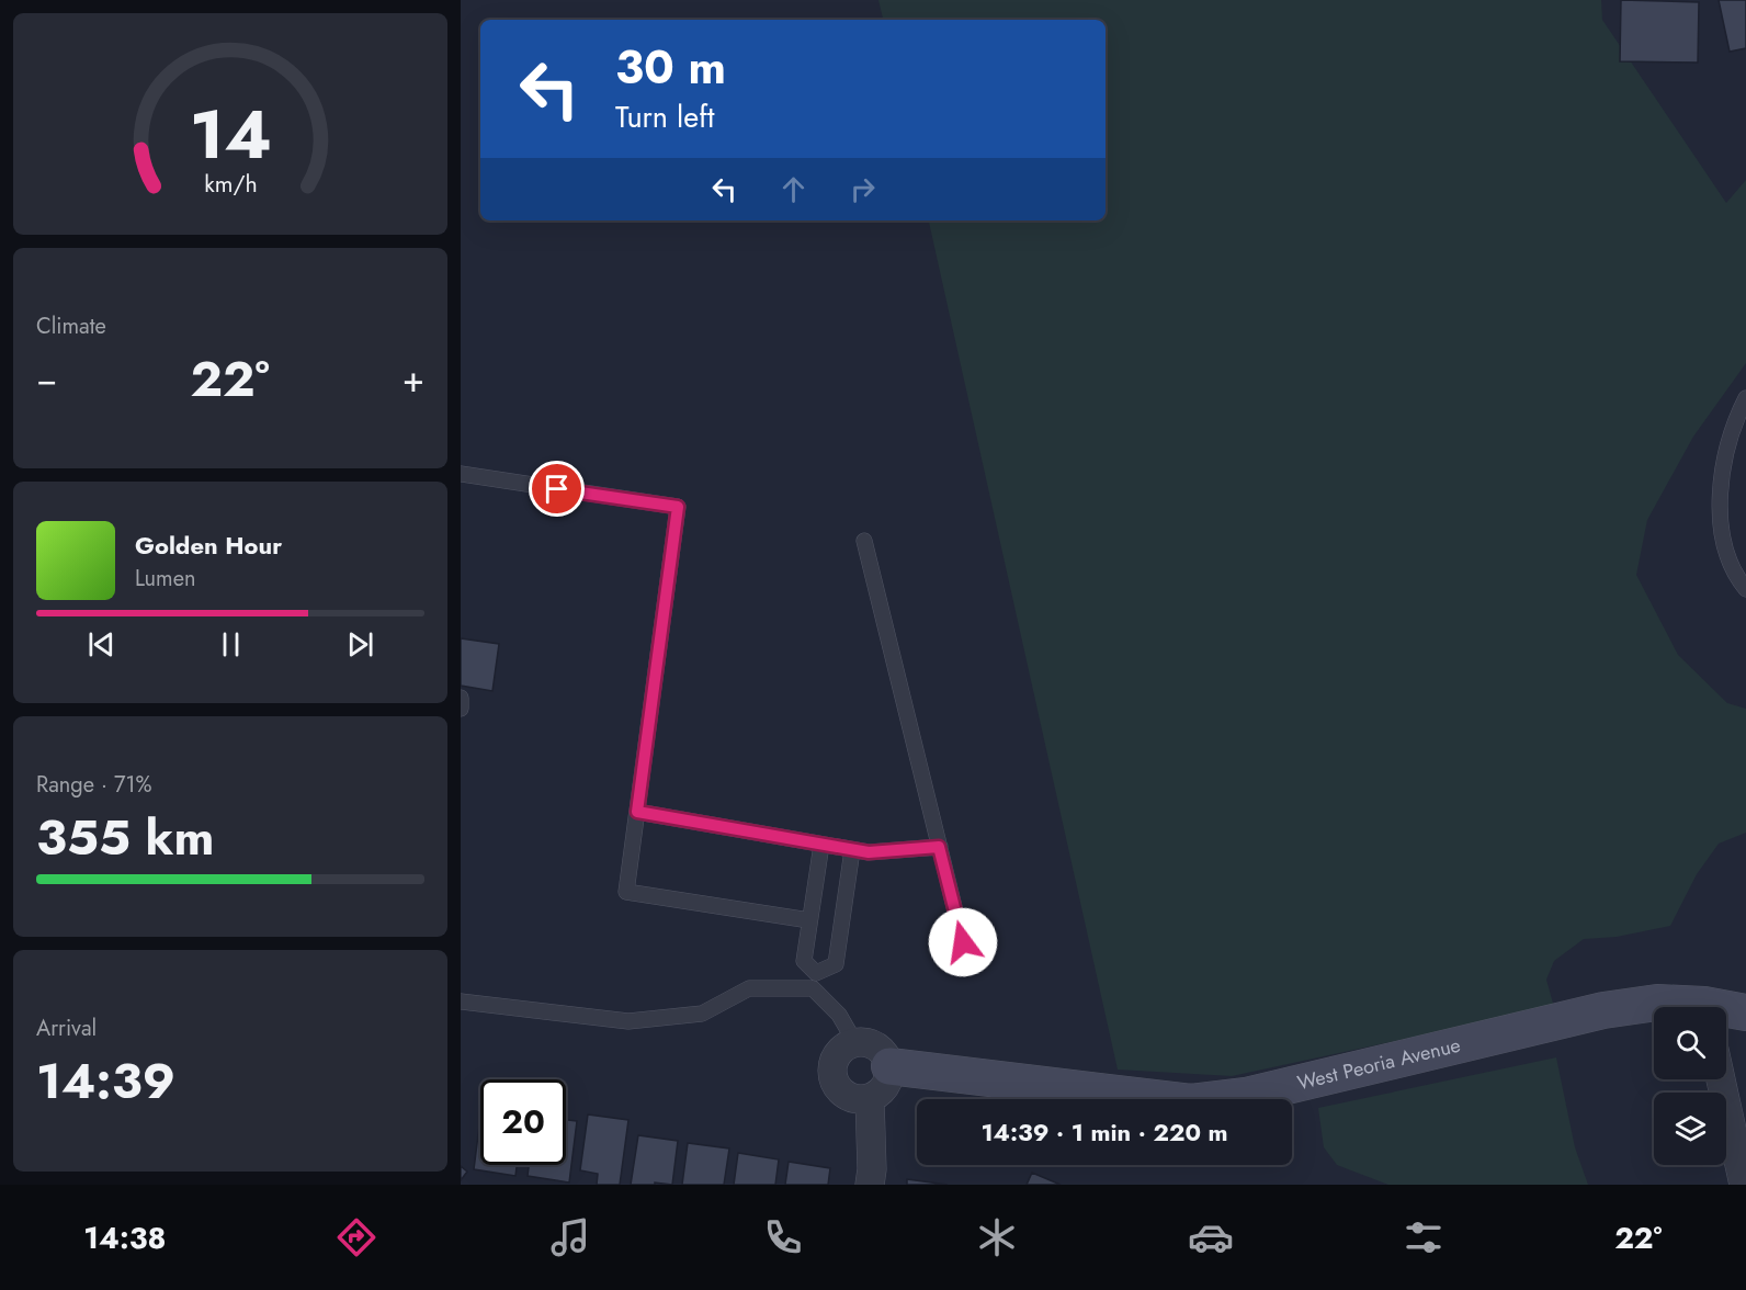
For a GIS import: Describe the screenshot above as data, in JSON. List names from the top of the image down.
{
  "streets": {
    "street": ["West Peoria Avenue"]
  },
  "page": {
    "turn": ["30 m", "Turn left"],
    "tile": [
      "Climate",
      ["Range · 71%", "355 km"],
      ["Arrival", "14:39"]
    ],
    "heat": ["−", "22°", "+"],
    "song": ["Golden Hour", "Lumen"],
    "limit": "20",
    "trip": "14:39 · 1 min · 220 m",
    "tabs": ["14:38", "22°"],
    "gauge": ["14", "km/h"]
  }
}
